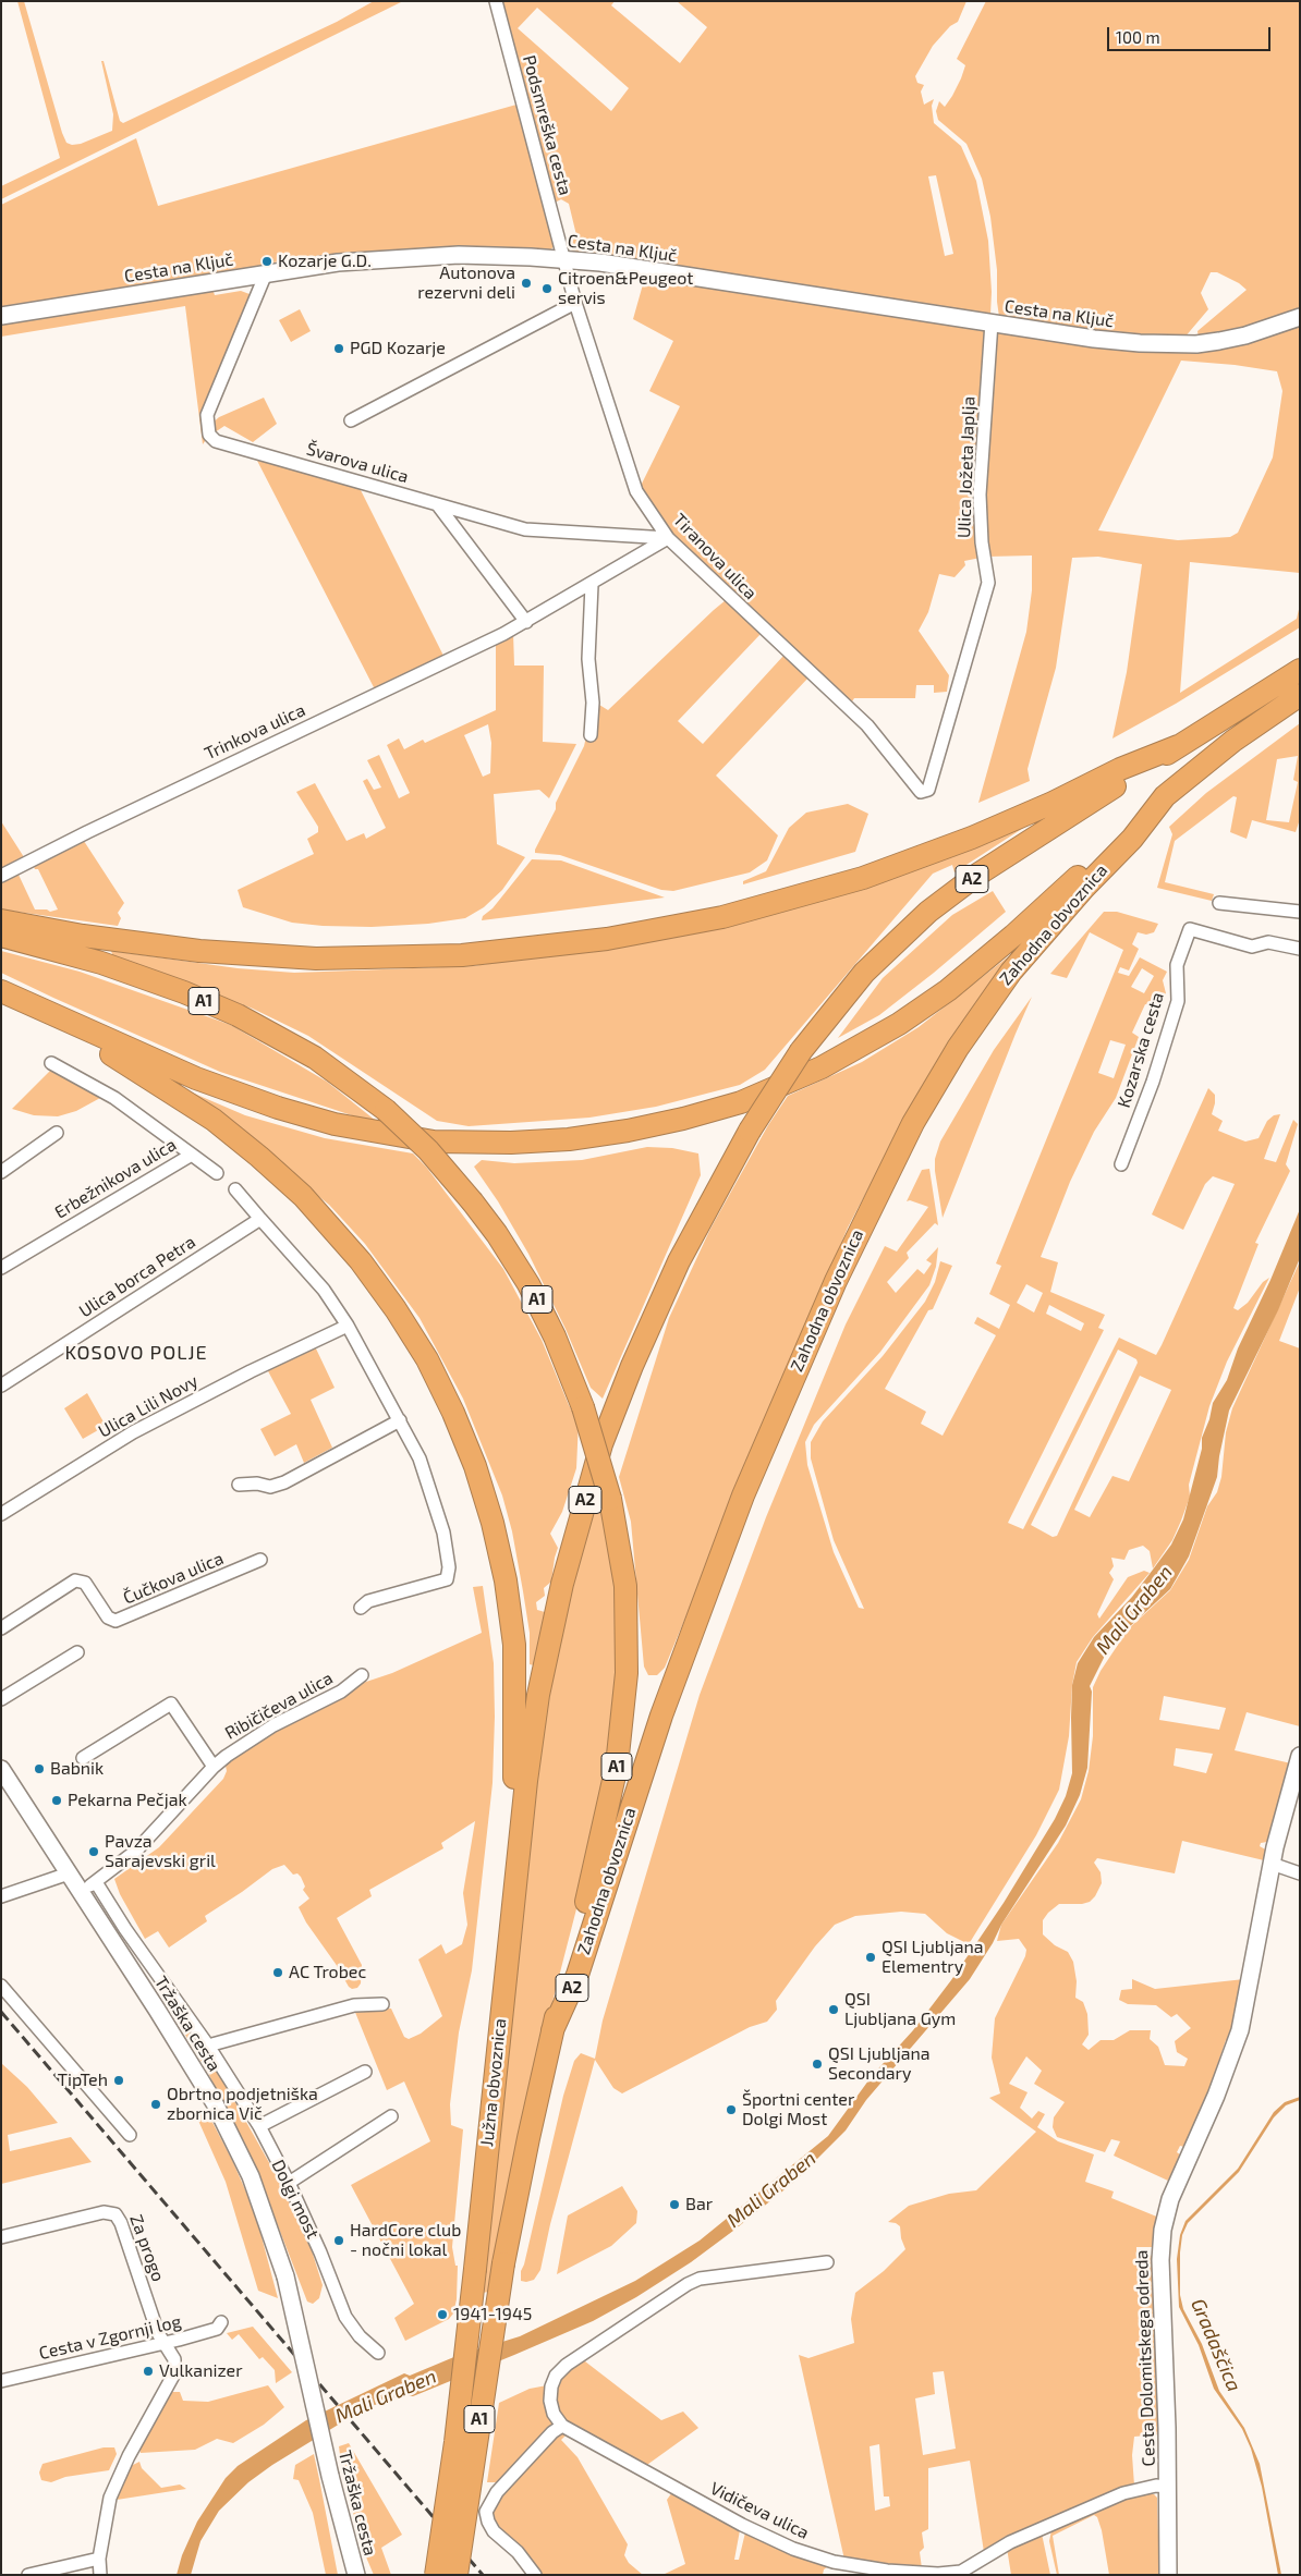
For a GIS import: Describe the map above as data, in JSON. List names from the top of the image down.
{
  "streets": {
    "highway": [
      "A2",
      "Zahodna obvoznica",
      "A1",
      "Južna obvoznica"
    ],
    "street": [
      "Podsmreška cesta",
      "Cesta na Ključ",
      "Švarova ulica",
      "Ulica Jožeta Japlja",
      "Tiranova ulica",
      "Trinkova ulica",
      "Kozarska cesta",
      "Erbežnikova ulica",
      "Ulica borca Petra",
      "Ulica Lili Novy",
      "Čučkova ulica",
      "Ribičičeva ulica",
      "Tržaška cesta",
      "Dolgi most",
      "Za progo",
      "Cesta v Zgornji log",
      "Cesta Dolomitskega odreda",
      "Vidičeva ulica"
    ]
  },
  "crossings": [
    ["Podsmreška cesta", "Cesta na Ključ"],
    ["Podsmreška cesta", "Tiranova ulica"],
    ["Cesta na Ključ", "Švarova ulica"],
    ["Cesta na Ključ", "Ulica Jožeta Japlja"],
    ["Cesta na Ključ", "Tiranova ulica"],
    ["Švarova ulica", "Tiranova ulica"],
    ["Švarova ulica", "Trinkova ulica"],
    ["Ulica Jožeta Japlja", "Tiranova ulica"],
    ["Tiranova ulica", "Trinkova ulica"],
    ["A2", "A1"],
    ["A2", "Južna obvoznica"],
    ["Zahodna obvoznica", "A1"],
    ["A1", "Južna obvoznica"],
    ["Ribičičeva ulica", "Tržaška cesta"],
    ["Ribičičeva ulica", "Dolgi most"],
    ["Za progo", "Cesta v Zgornji log"],
    ["Cesta Dolomitskega odreda", "Vidičeva ulica"]
  ],
  "districts": ["KOSOVO POLJE"],
  "water": ["Mali Graben", "Gradaščica"],
  "places": [
    "Kozarje G.D.",
    "Autonova rezervni deli",
    "Citroen&Peugeot servis",
    "PGD Kozarje",
    "Babnik",
    "Pekarna Pečjak",
    "Pavza Sarajevski gril",
    "QSI Ljubljana Elementry",
    "AC Trobec",
    "QSI Ljubljana Gym",
    "QSI Ljubljana Secondary",
    "TipTeh",
    "Obrtno podjetniška zbornica Vič",
    "Športni center Dolgi Most",
    "Bar",
    "HardCore club - nočni lokal",
    "1941-1945",
    "Vulkanizer"
  ],
  "scale_bar": "100 m"
}
